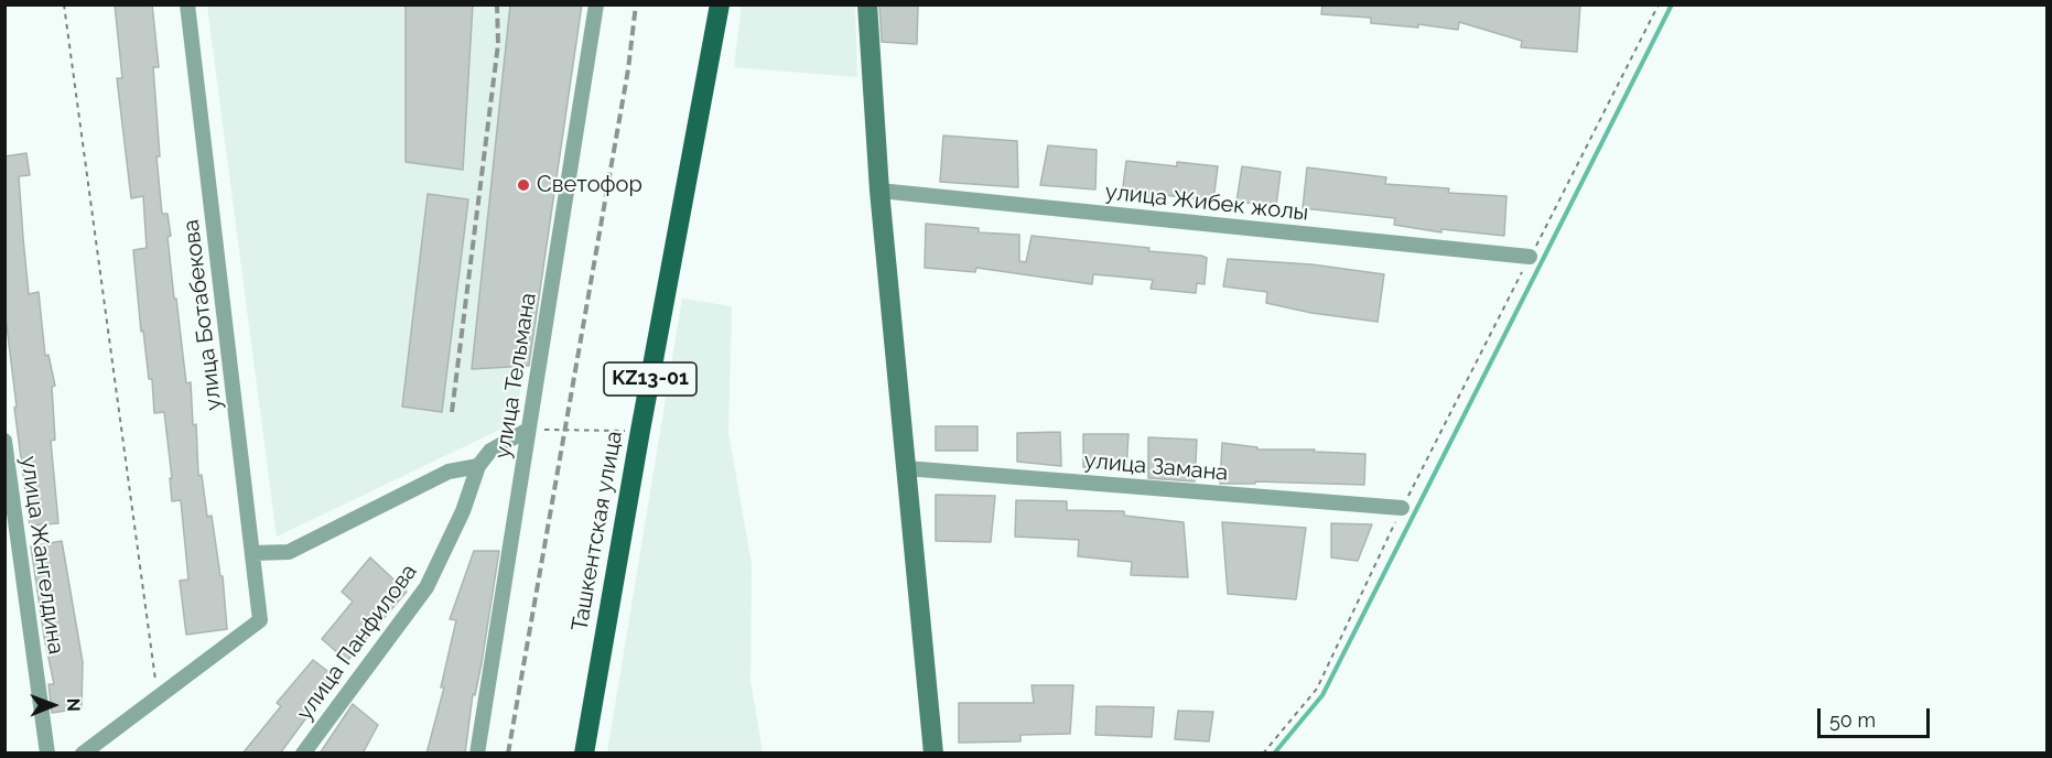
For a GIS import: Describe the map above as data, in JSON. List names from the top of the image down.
{
  "streets": {
    "main road": ["KZ13-01", "Ташкентская улица"],
    "street": [
      "улица Жибек жолы",
      "улица Ботабекова",
      "улица Тельмана",
      "улица Замана",
      "улица Жангелдина",
      "улица Панфилова"
    ]
  },
  "crossings": [
    ["улица Тельмана", "улица Панфилова"]
  ],
  "places": ["Светофор"],
  "scale_bar": "50 m",
  "north": "right"
}
